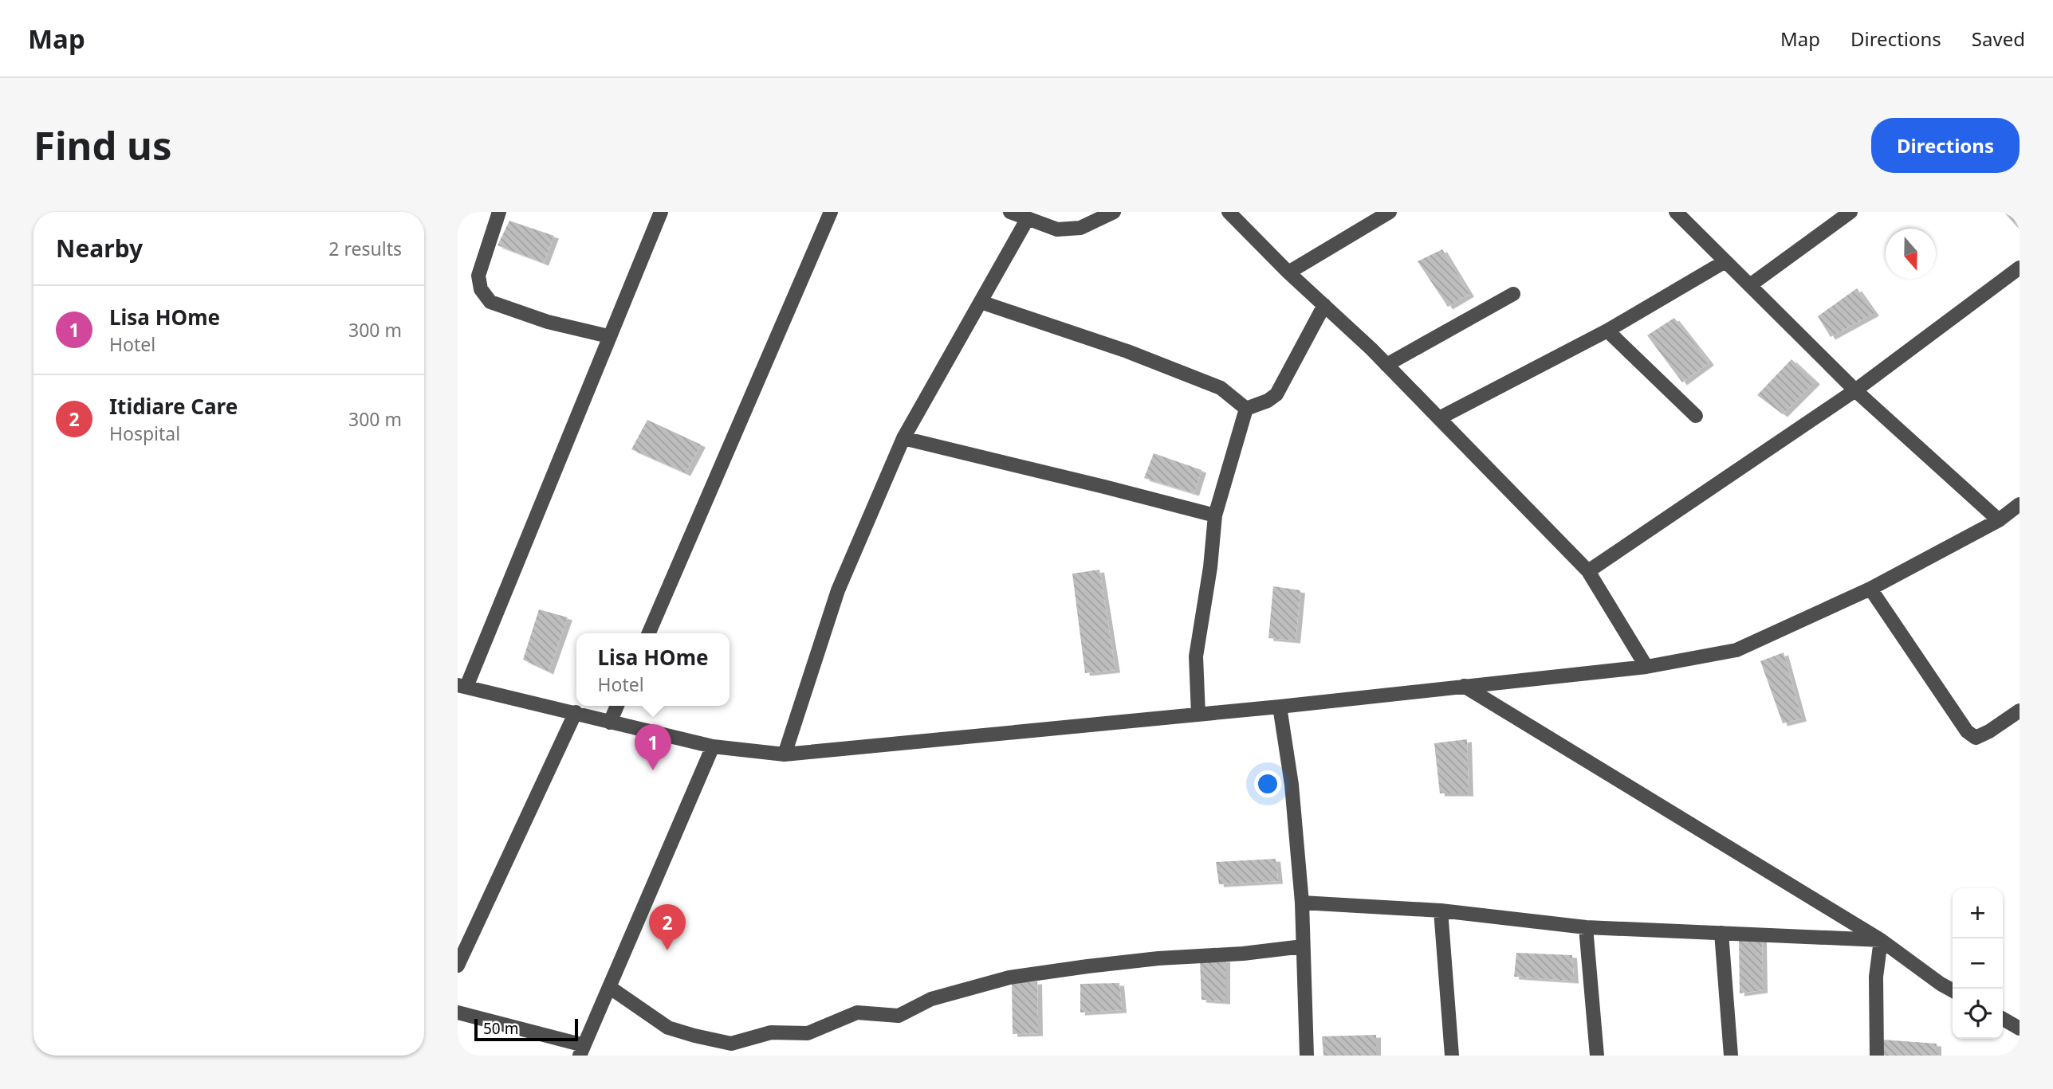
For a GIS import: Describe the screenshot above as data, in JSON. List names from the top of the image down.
{
  "scale_bar": "50 m",
  "north": "bottom",
  "page": {
    "header": "Map",
    "nav": ["Map", "Directions", "Saved"],
    "buttons": "Directions",
    "title": "Find us",
    "heading": ["Nearby", "2 results"],
    "list": [
      {
        "mark": "1",
        "name": "Lisa HOme",
        "note": "Hotel",
        "value": "300 m"
      },
      {
        "mark": "2",
        "name": "Itidiare Care",
        "note": "Hospital",
        "value": "300 m"
      }
    ],
    "popup": ["Lisa HOme", "Hotel"],
    "pins": ["1", "2"],
    "map_buttons": ["+", "−"],
    "scale": "50 m"
  }
}
